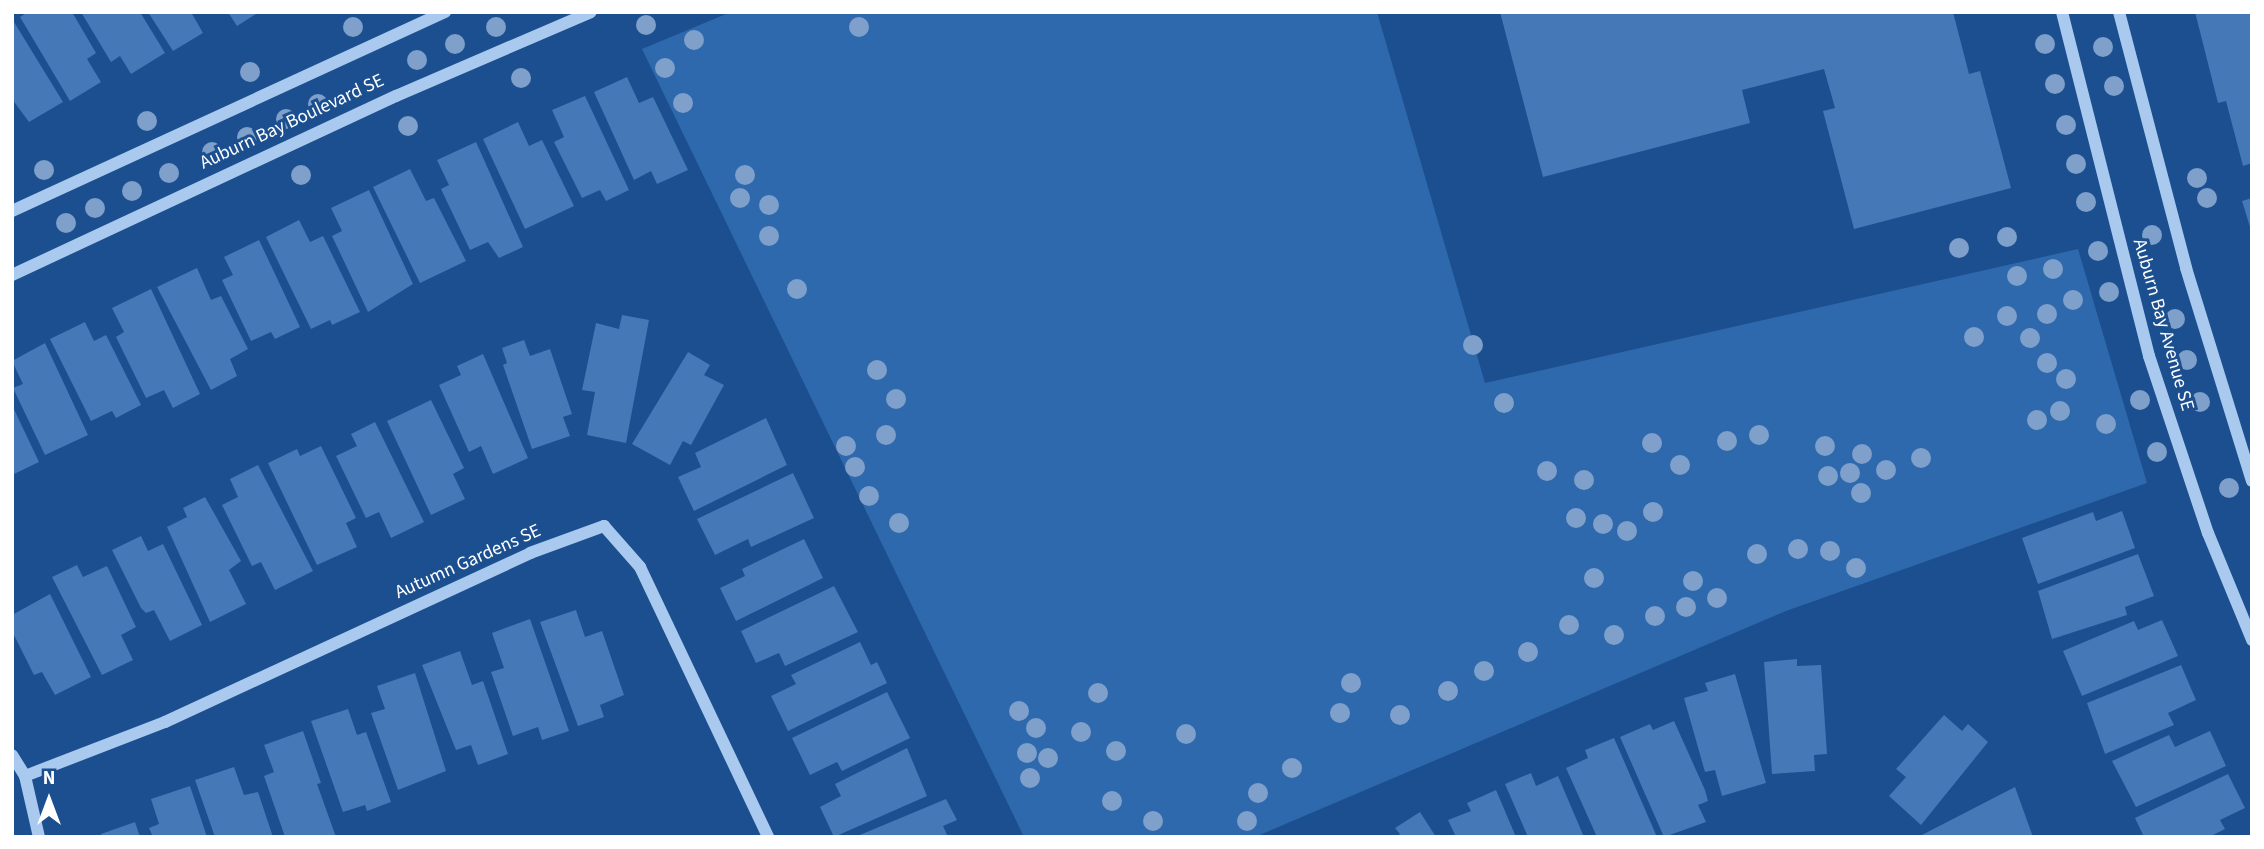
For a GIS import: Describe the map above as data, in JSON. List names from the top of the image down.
{
  "streets": {
    "street": ["Auburn Bay Boulevard SE", "Auburn Bay Avenue SE", "Autumn Gardens SE"]
  },
  "north": "top"
}
